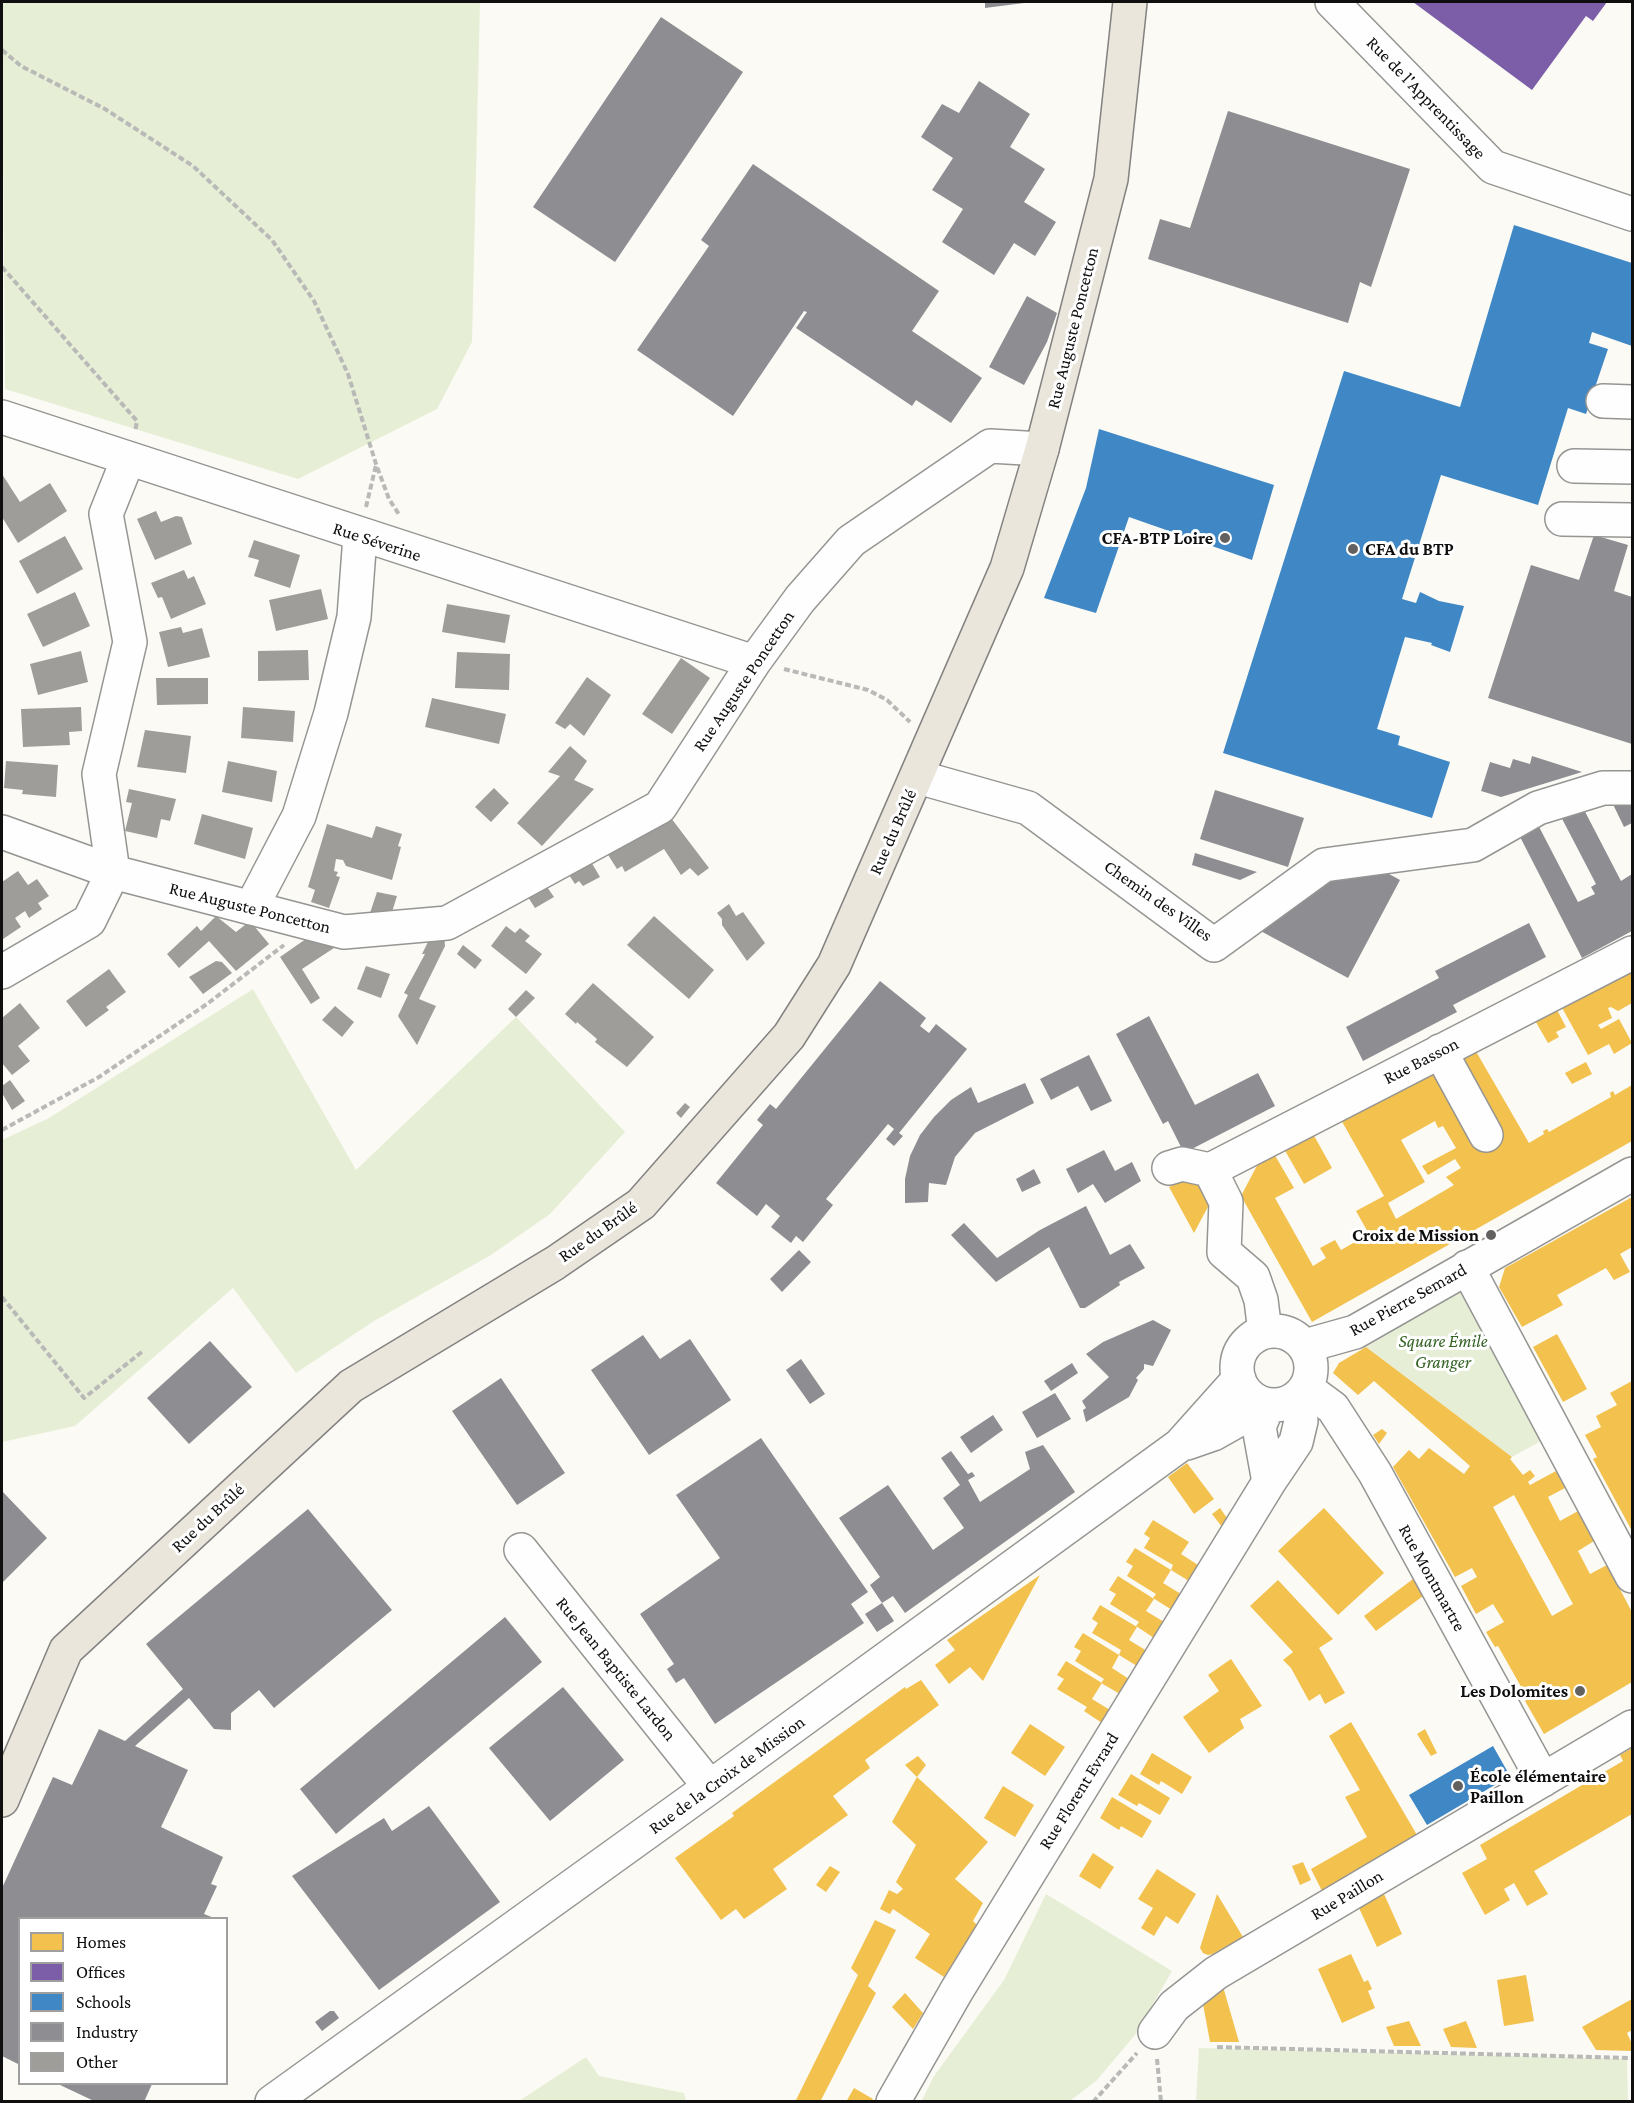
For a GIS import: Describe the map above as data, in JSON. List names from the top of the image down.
{
  "streets": {
    "main road": ["Rue Auguste Poncetton", "Rue du Brûlé"],
    "street": [
      "Rue de l'Apprentissage",
      "Rue Séverine",
      "Chemin des Villes",
      "Rue Basson",
      "Rue Pierre Semard",
      "Rue Montmartre",
      "Rue Jean Baptiste Lardon",
      "Rue de la Croix de Mission",
      "Rue Florent Evrard",
      "Rue Paillon"
    ]
  },
  "crossings": [
    ["Rue Auguste Poncetton", "Rue Séverine"],
    ["Rue Auguste Poncetton", "Rue du Brûlé"],
    ["Rue du Brûlé", "Chemin des Villes"],
    ["Rue Pierre Semard", "Rue Montmartre"],
    ["Rue Pierre Semard", "Rue de la Croix de Mission"],
    ["Rue Pierre Semard", "Rue Florent Evrard"],
    ["Rue Montmartre", "Rue de la Croix de Mission"],
    ["Rue Montmartre", "Rue Florent Evrard"],
    ["Rue Montmartre", "Rue Paillon"],
    ["Rue Jean Baptiste Lardon", "Rue de la Croix de Mission"],
    ["Rue de la Croix de Mission", "Rue Florent Evrard"]
  ],
  "parks": ["Square Émile Granger"],
  "places": [
    "CFA-BTP Loire",
    "CFA du BTP",
    "Croix de Mission",
    "Les Dolomites",
    "École élémentaire Paillon"
  ],
  "legend": [
    "Homes",
    "Offices",
    "Schools",
    "Industry",
    "Other"
  ]
}
